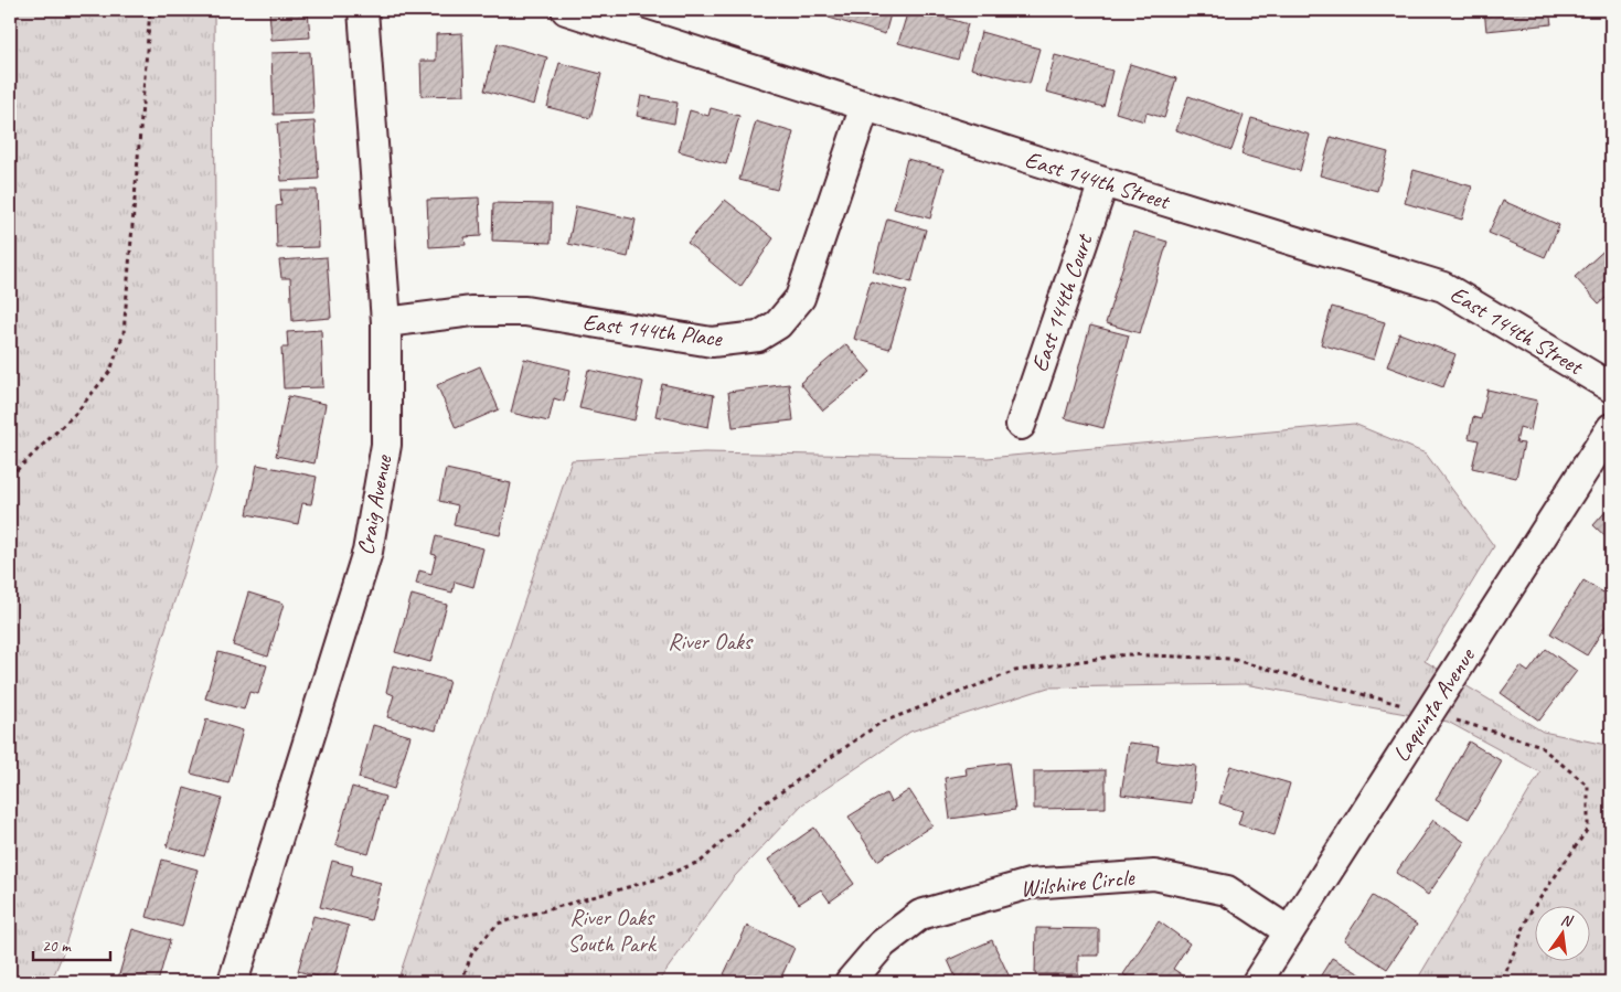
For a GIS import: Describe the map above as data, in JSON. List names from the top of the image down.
{
  "streets": {
    "street": [
      "East 144th Street",
      "East 144th Court",
      "East 144th Place",
      "Craig Avenue",
      "Laquinta Avenue",
      "Wilshire Circle"
    ]
  },
  "crossings": [
    ["East 144th Street", "East 144th Court"],
    ["East 144th Street", "East 144th Place"],
    ["East 144th Place", "Craig Avenue"],
    ["Laquinta Avenue", "Wilshire Circle"]
  ],
  "parks": ["River Oaks", "River Oaks South Park"],
  "scale_bar": "20 m",
  "north": "top"
}
